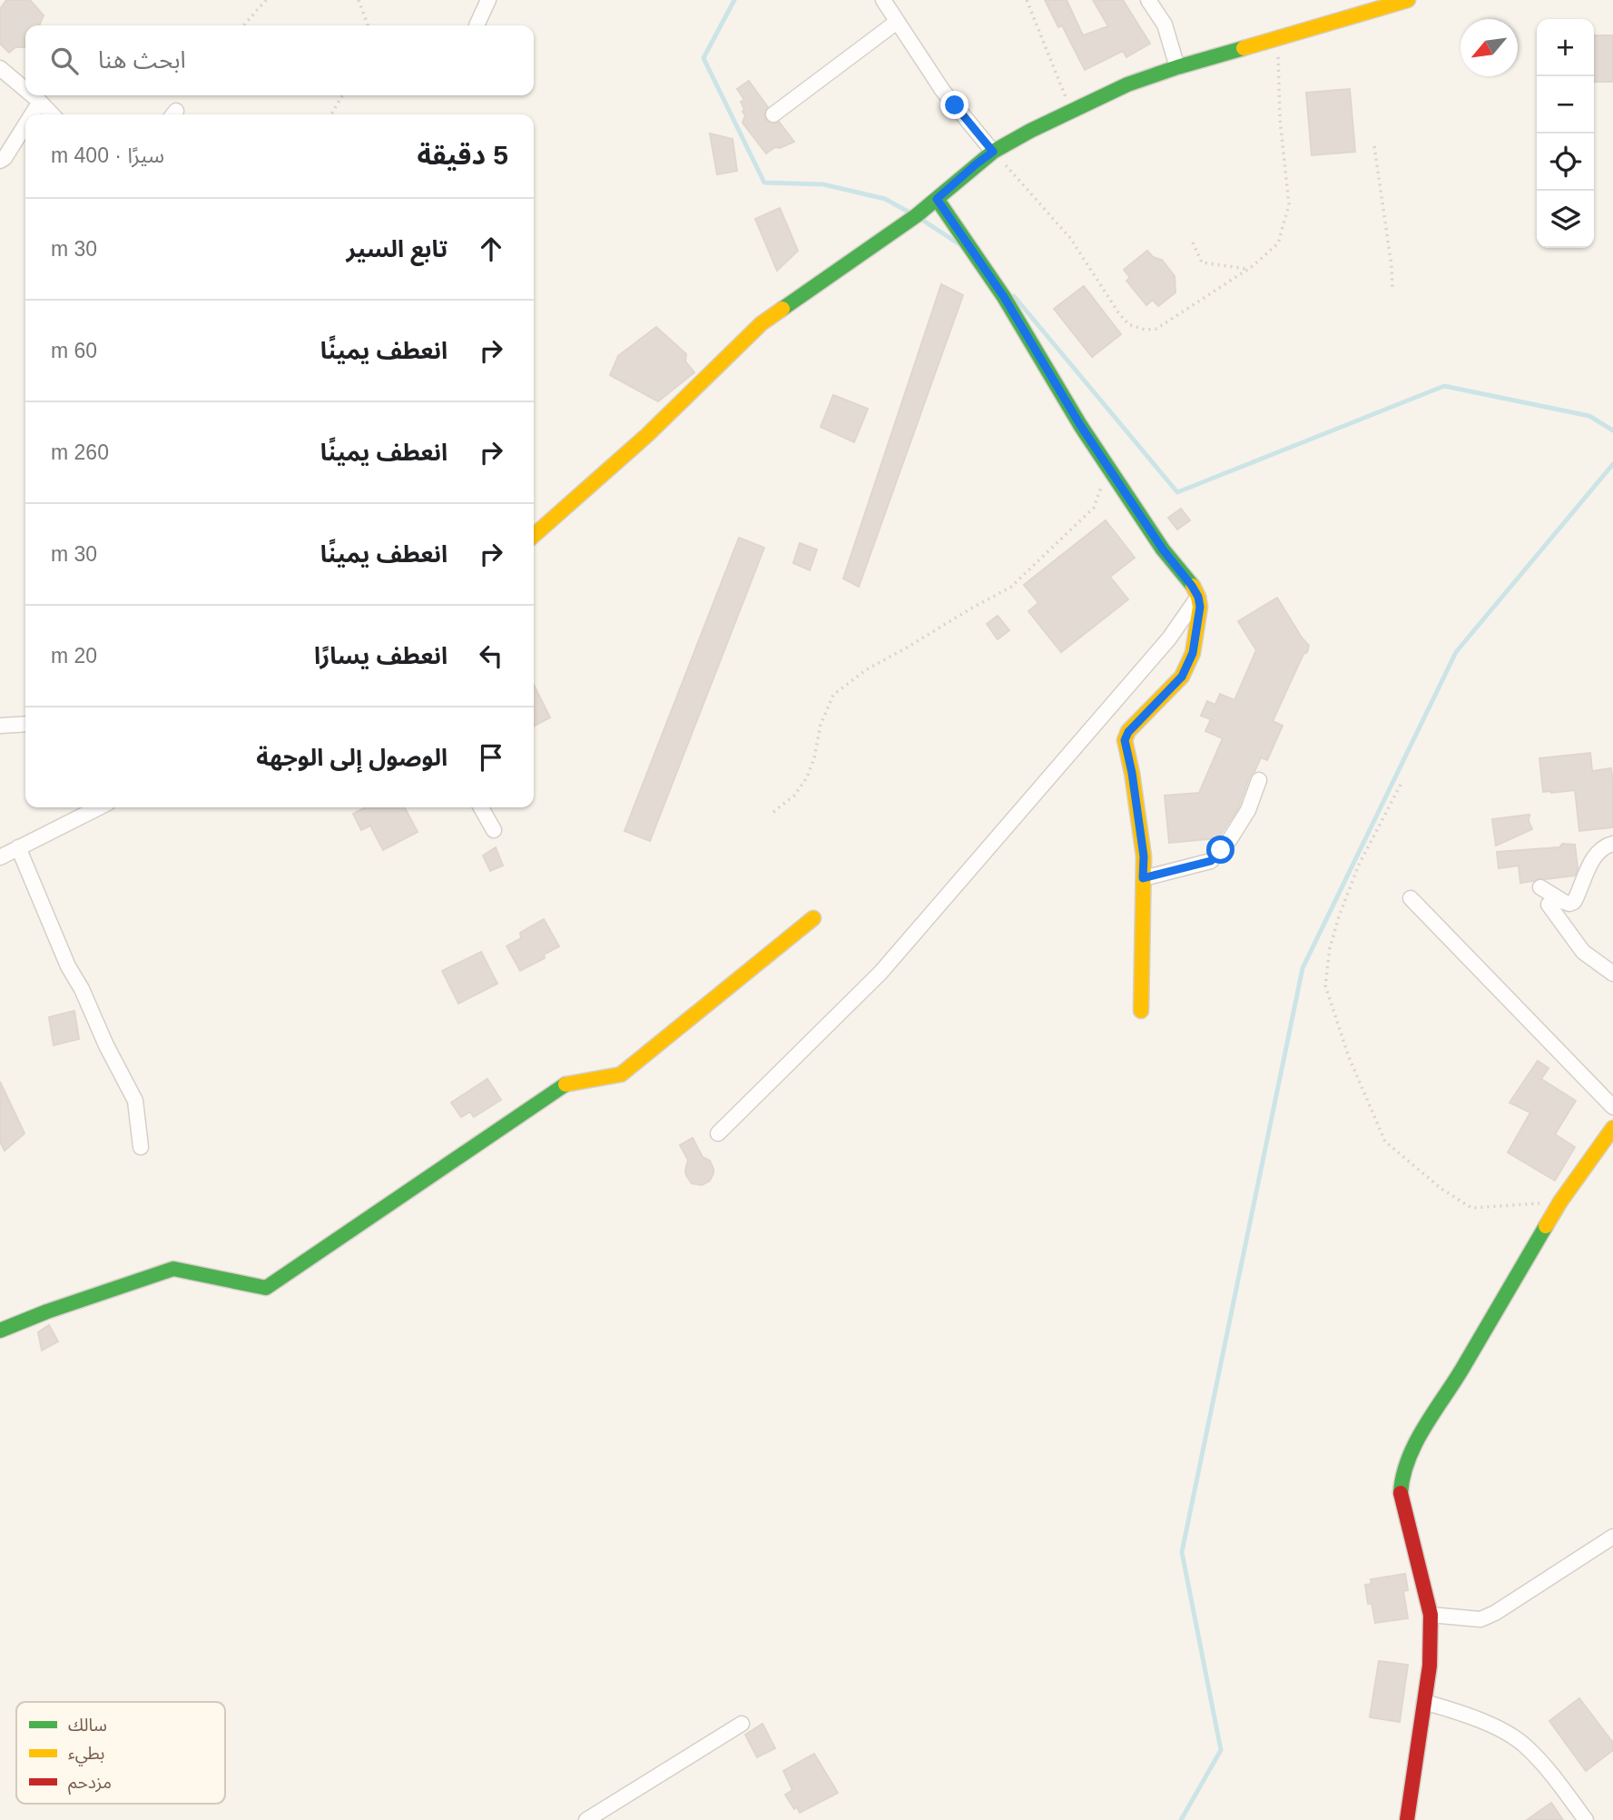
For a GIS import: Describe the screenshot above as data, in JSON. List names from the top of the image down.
{
  "legend": ["سالك", "بطيء", "مزدحم"],
  "north": "bottom left",
  "page": {
    "map_buttons": ["+", "−"],
    "search": "ابحث هنا",
    "heading": ["5 دقيقة", "سيرًا · 400 m"],
    "list": [
      ["تابع السير", "30 m"],
      ["انعطف يمينًا", "60 m"],
      ["انعطف يمينًا", "260 m"],
      ["انعطف يمينًا", "30 m"],
      ["انعطف يسارًا", "20 m"],
      "الوصول إلى الوجهة"
    ]
  }
}
